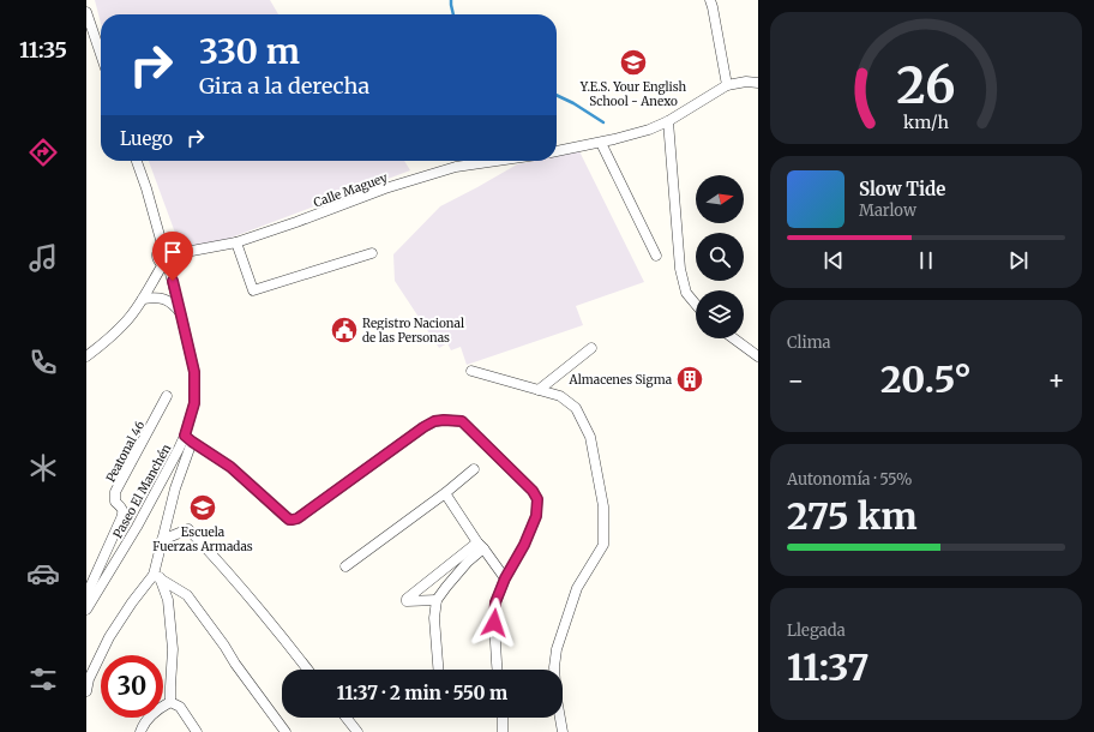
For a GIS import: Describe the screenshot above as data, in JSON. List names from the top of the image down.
{
  "streets": {
    "street": ["Calle Maguey", "Peatonal 46", "Paseo El Manchén"]
  },
  "crossings": [
    ["Calle Maguey", "Paseo El Manchén"]
  ],
  "places": {
    "school or university": ["Y.E.S. Your English School - Anexo", "Escuela Fuerzas Armadas"],
    "public building": ["Registro Nacional de las Personas"],
    "building": ["Almacenes Sigma"]
  },
  "north": "right",
  "page": {
    "tabs": "11:35",
    "turn": ["330 m", "Gira a la derecha"],
    "then": "Luego",
    "song": ["Slow Tide", "Marlow"],
    "tile": [
      "Clima",
      ["Autonomía · 55%", "275 km"],
      ["Llegada", "11:37"]
    ],
    "heat": ["−", "20.5°", "+"],
    "limit": "30",
    "trip": "11:37 · 2 min · 550 m",
    "gauge": ["26", "km/h"]
  }
}
